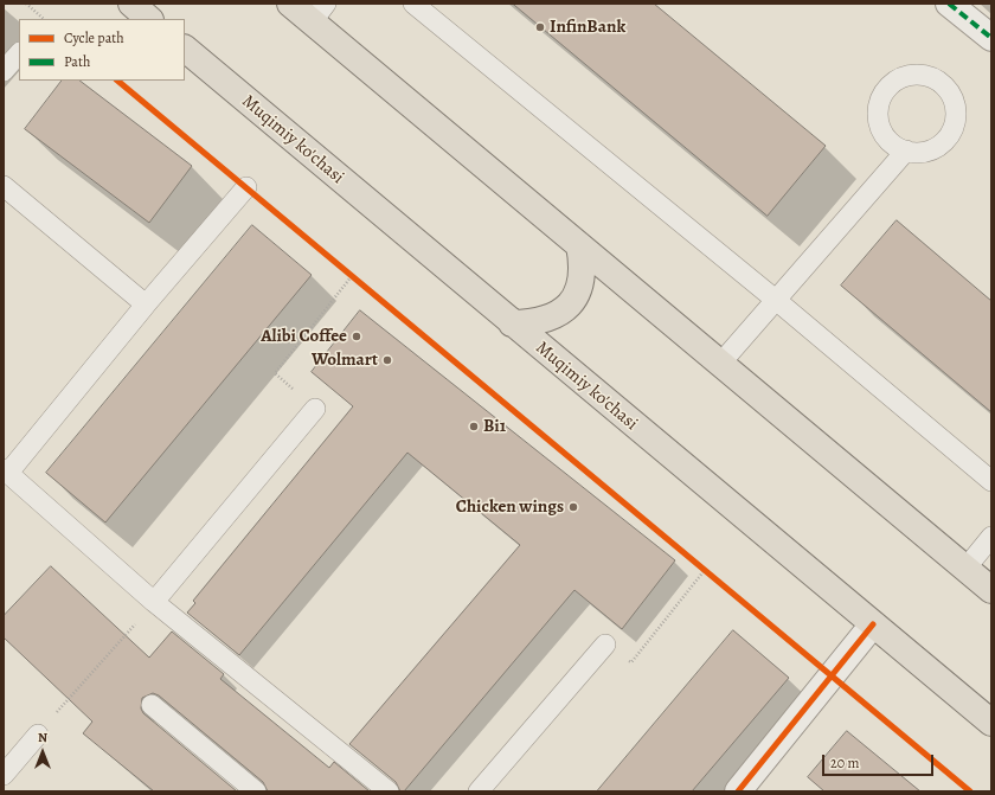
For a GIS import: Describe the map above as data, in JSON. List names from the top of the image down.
{
  "streets": {
    "main road": ["Muqimiy ko'chasi"]
  },
  "places": [
    "InfinBank",
    "Alibi Coffee",
    "Wolmart",
    "Bi1",
    "Chicken wings"
  ],
  "legend": ["Cycle path", "Path"],
  "scale_bar": "20 m",
  "north": "top"
}
